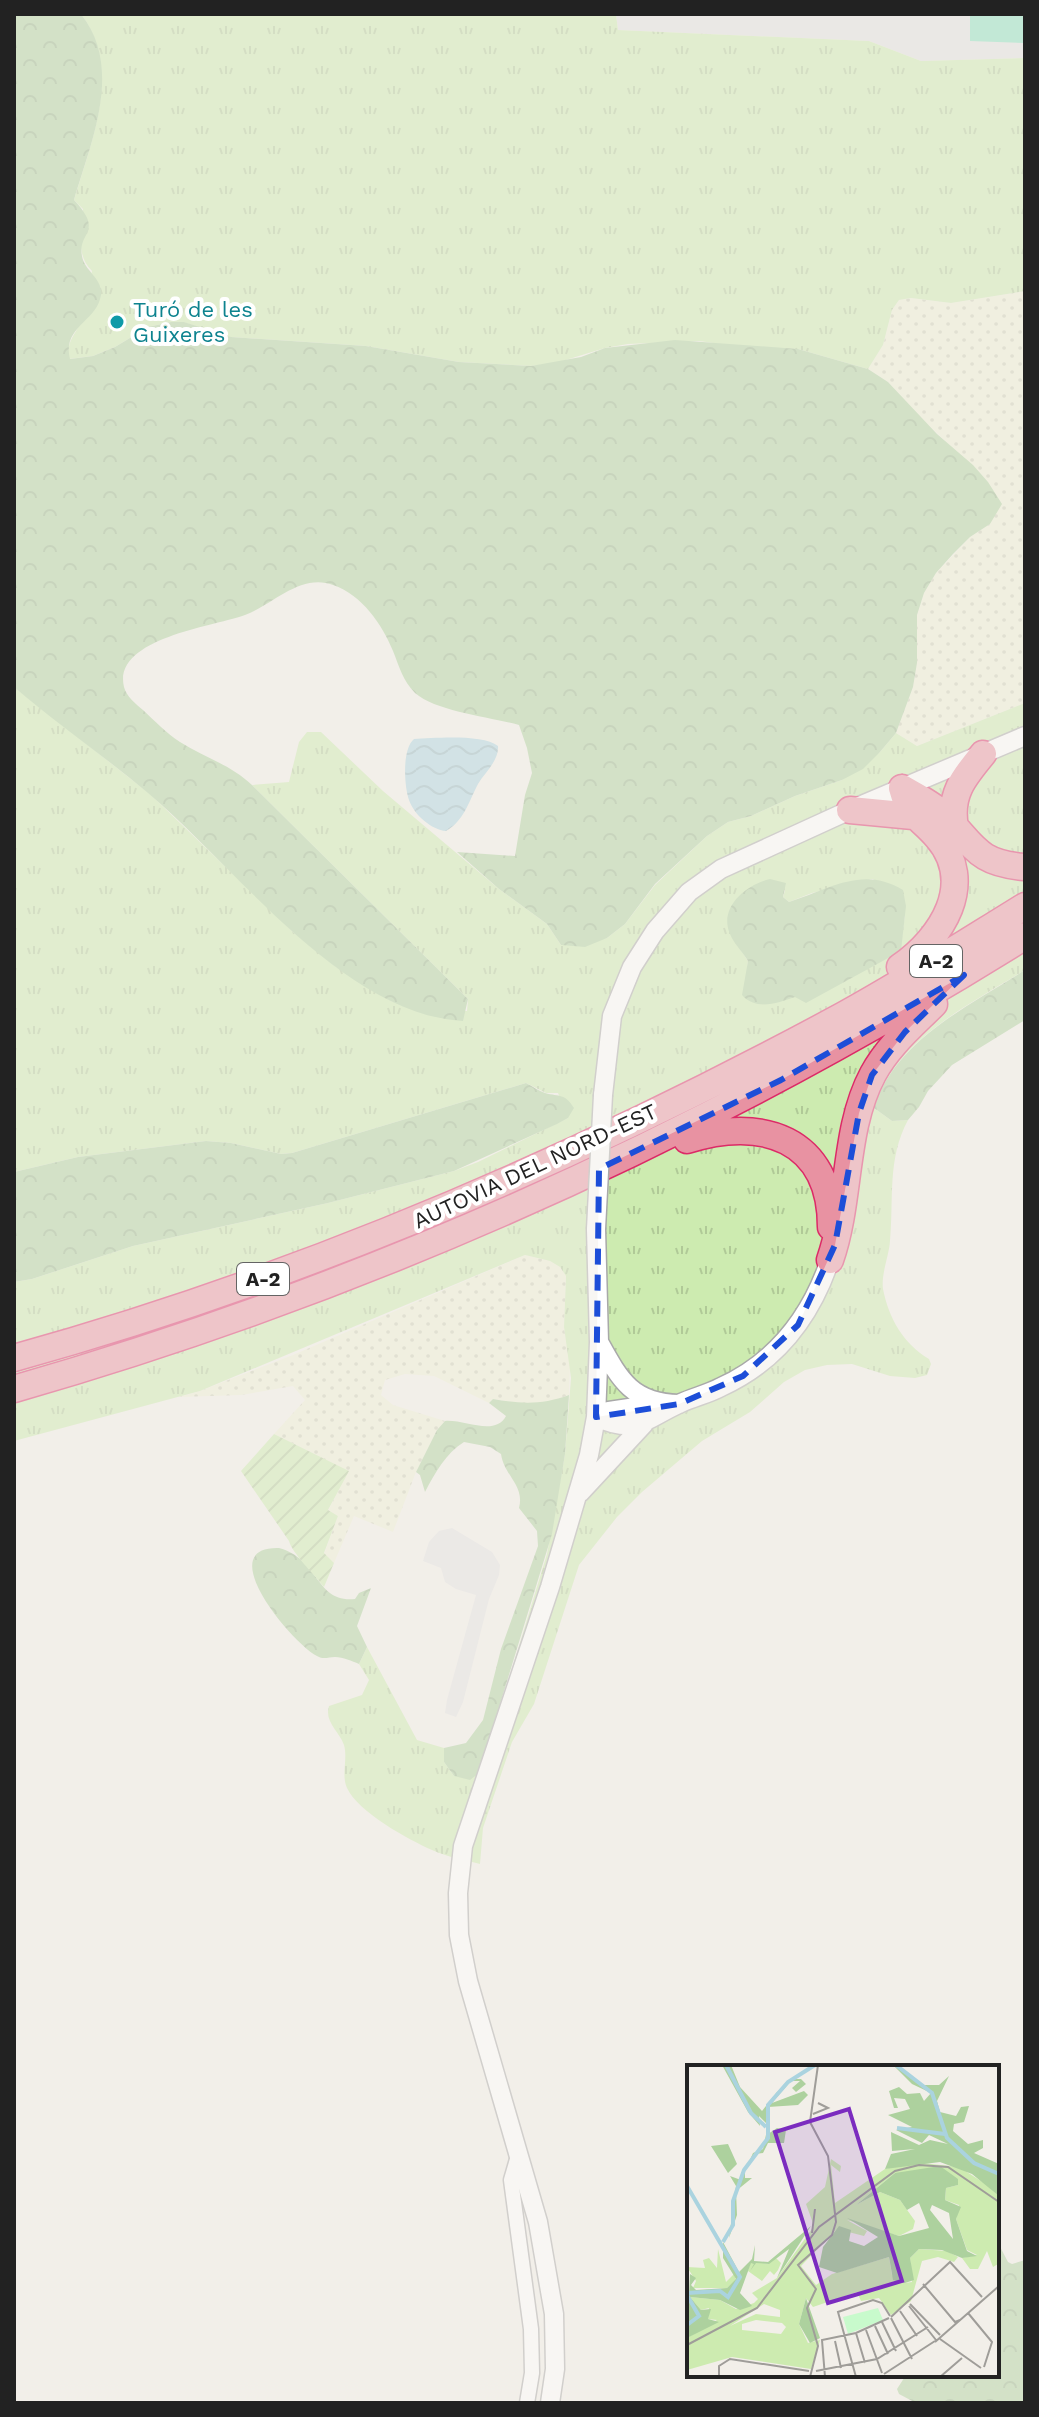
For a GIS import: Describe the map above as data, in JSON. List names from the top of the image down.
{
  "streets": {
    "highway": ["A-2", "AUTOVIA DEL NORD-EST"]
  },
  "places": ["Turó de les Guixeres"]
}
